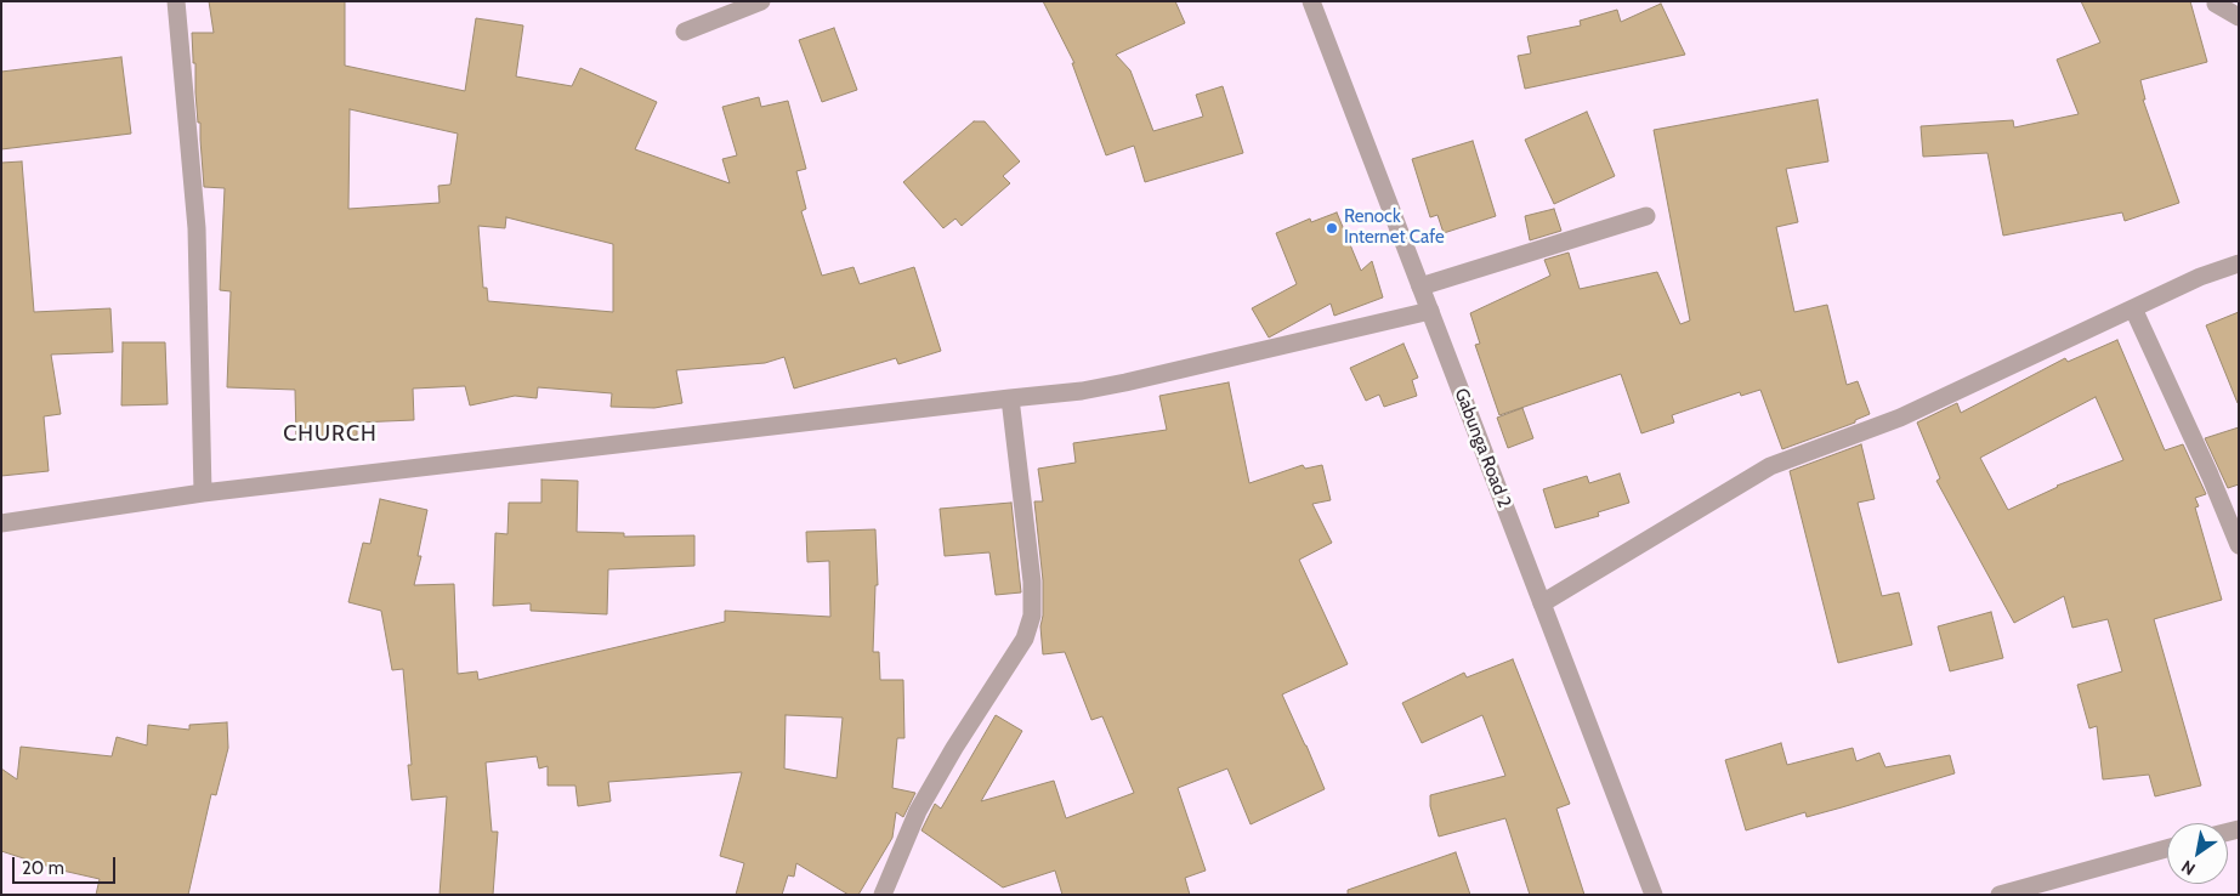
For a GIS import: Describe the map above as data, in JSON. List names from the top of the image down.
{
  "streets": {
    "street": ["Gabunga Road 2"]
  },
  "districts": ["CHURCH"],
  "places": ["Renock Internet Cafe"],
  "scale_bar": "20 m",
  "north": "bottom left"
}
